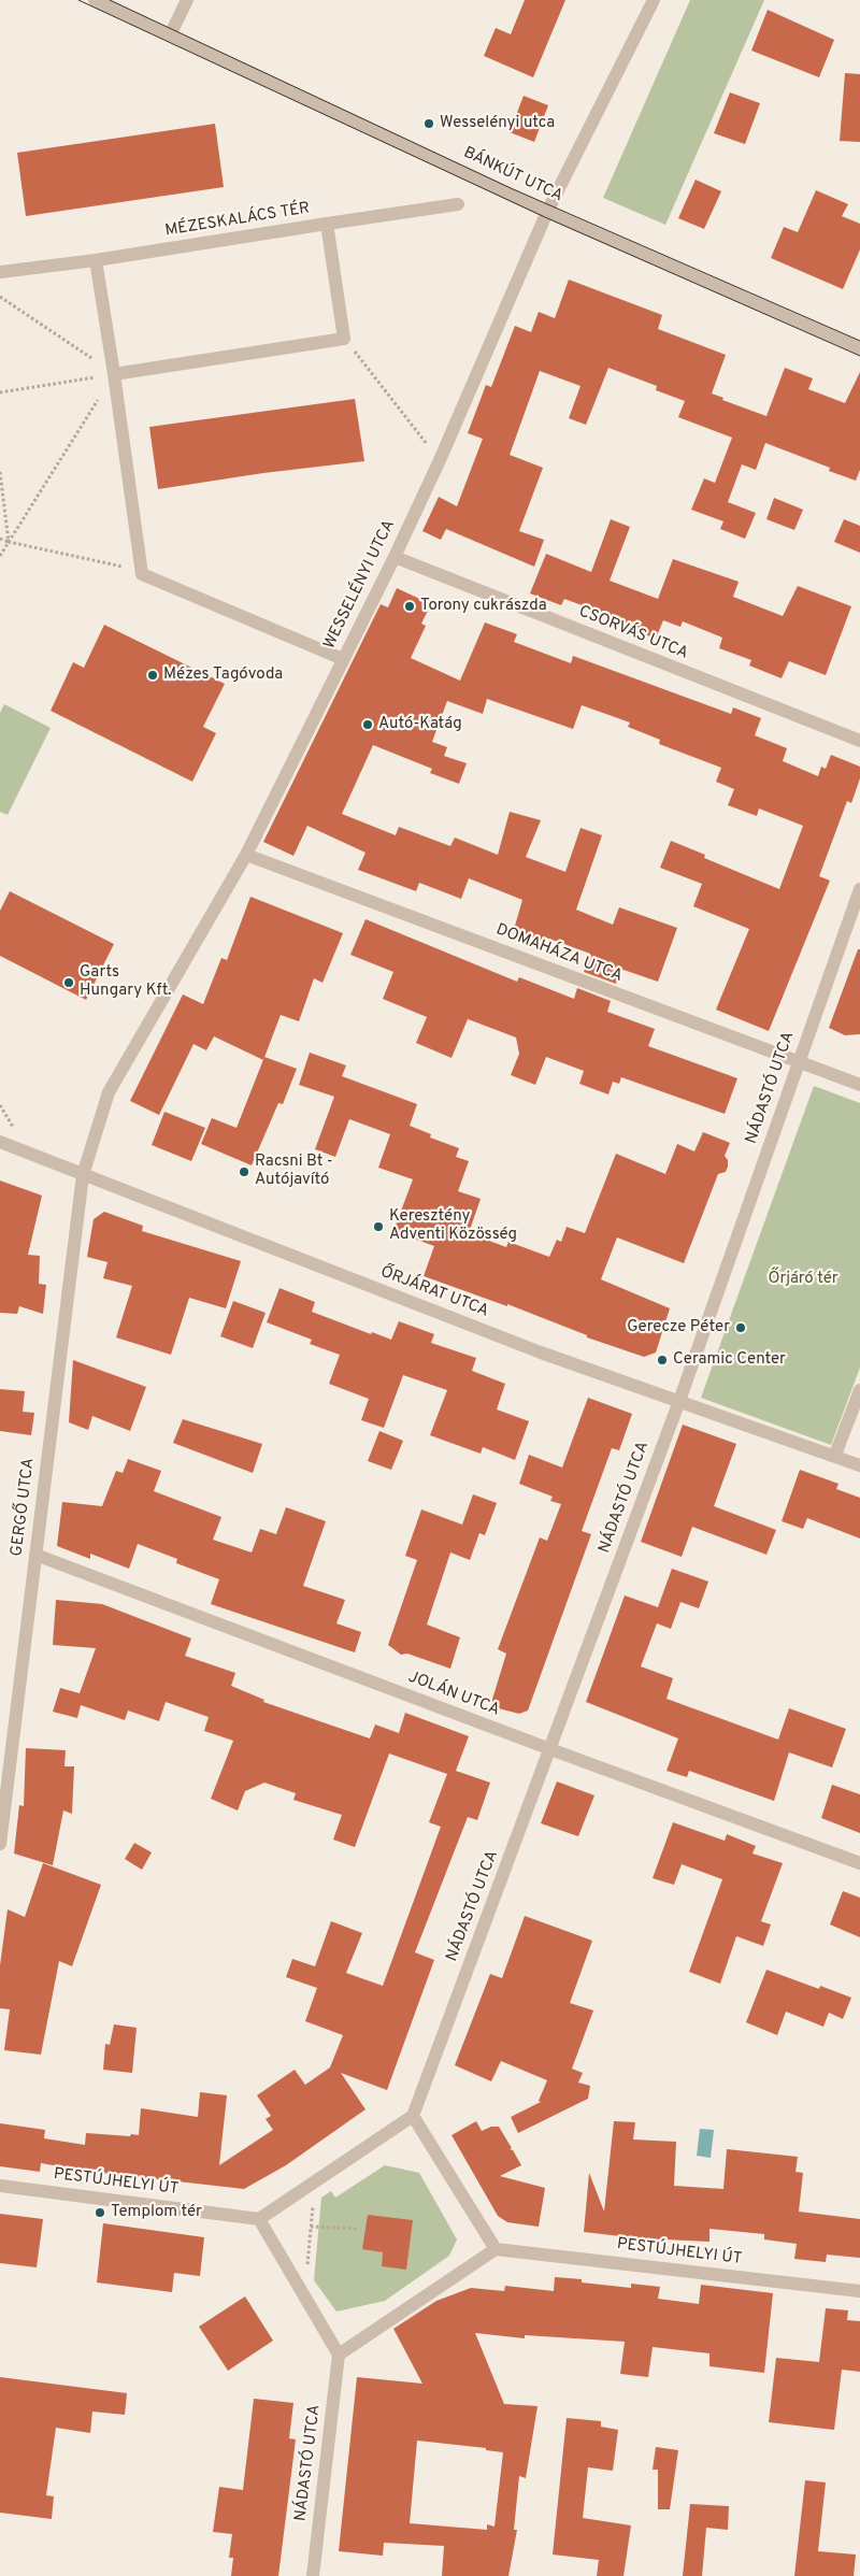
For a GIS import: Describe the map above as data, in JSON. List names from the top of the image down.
{
  "streets": {
    "street": [
      "BÁNKÚT UTCA",
      "MÉZESKALÁCS TÉR",
      "WESSELÉNYI UTCA",
      "CSORVÁS UTCA",
      "DOMAHÁZA UTCA",
      "NÁDASTÓ UTCA",
      "ŐRJÁRAT UTCA",
      "GERGŐ UTCA",
      "JOLÁN UTCA",
      "PESTÚJHELYI ÚT"
    ]
  },
  "crossings": [
    ["BÁNKÚT UTCA", "WESSELÉNYI UTCA"],
    ["WESSELÉNYI UTCA", "CSORVÁS UTCA"],
    ["WESSELÉNYI UTCA", "DOMAHÁZA UTCA"],
    ["WESSELÉNYI UTCA", "ŐRJÁRAT UTCA"],
    ["WESSELÉNYI UTCA", "GERGŐ UTCA"],
    ["DOMAHÁZA UTCA", "NÁDASTÓ UTCA"],
    ["NÁDASTÓ UTCA", "ŐRJÁRAT UTCA"],
    ["NÁDASTÓ UTCA", "JOLÁN UTCA"],
    ["ŐRJÁRAT UTCA", "GERGŐ UTCA"],
    ["GERGŐ UTCA", "JOLÁN UTCA"]
  ],
  "parks": ["Őrjáró tér"],
  "places": [
    "Wesselényi utca",
    "Torony cukrászda",
    "Mézes Tagóvoda",
    "Autó-Katág",
    "Garts Hungary Kft.",
    "Racsni Bt - Autójavító",
    "Keresztény Adventi Közösség",
    "Gerecze Péter",
    "Ceramic Center",
    "Templom tér"
  ]
}
